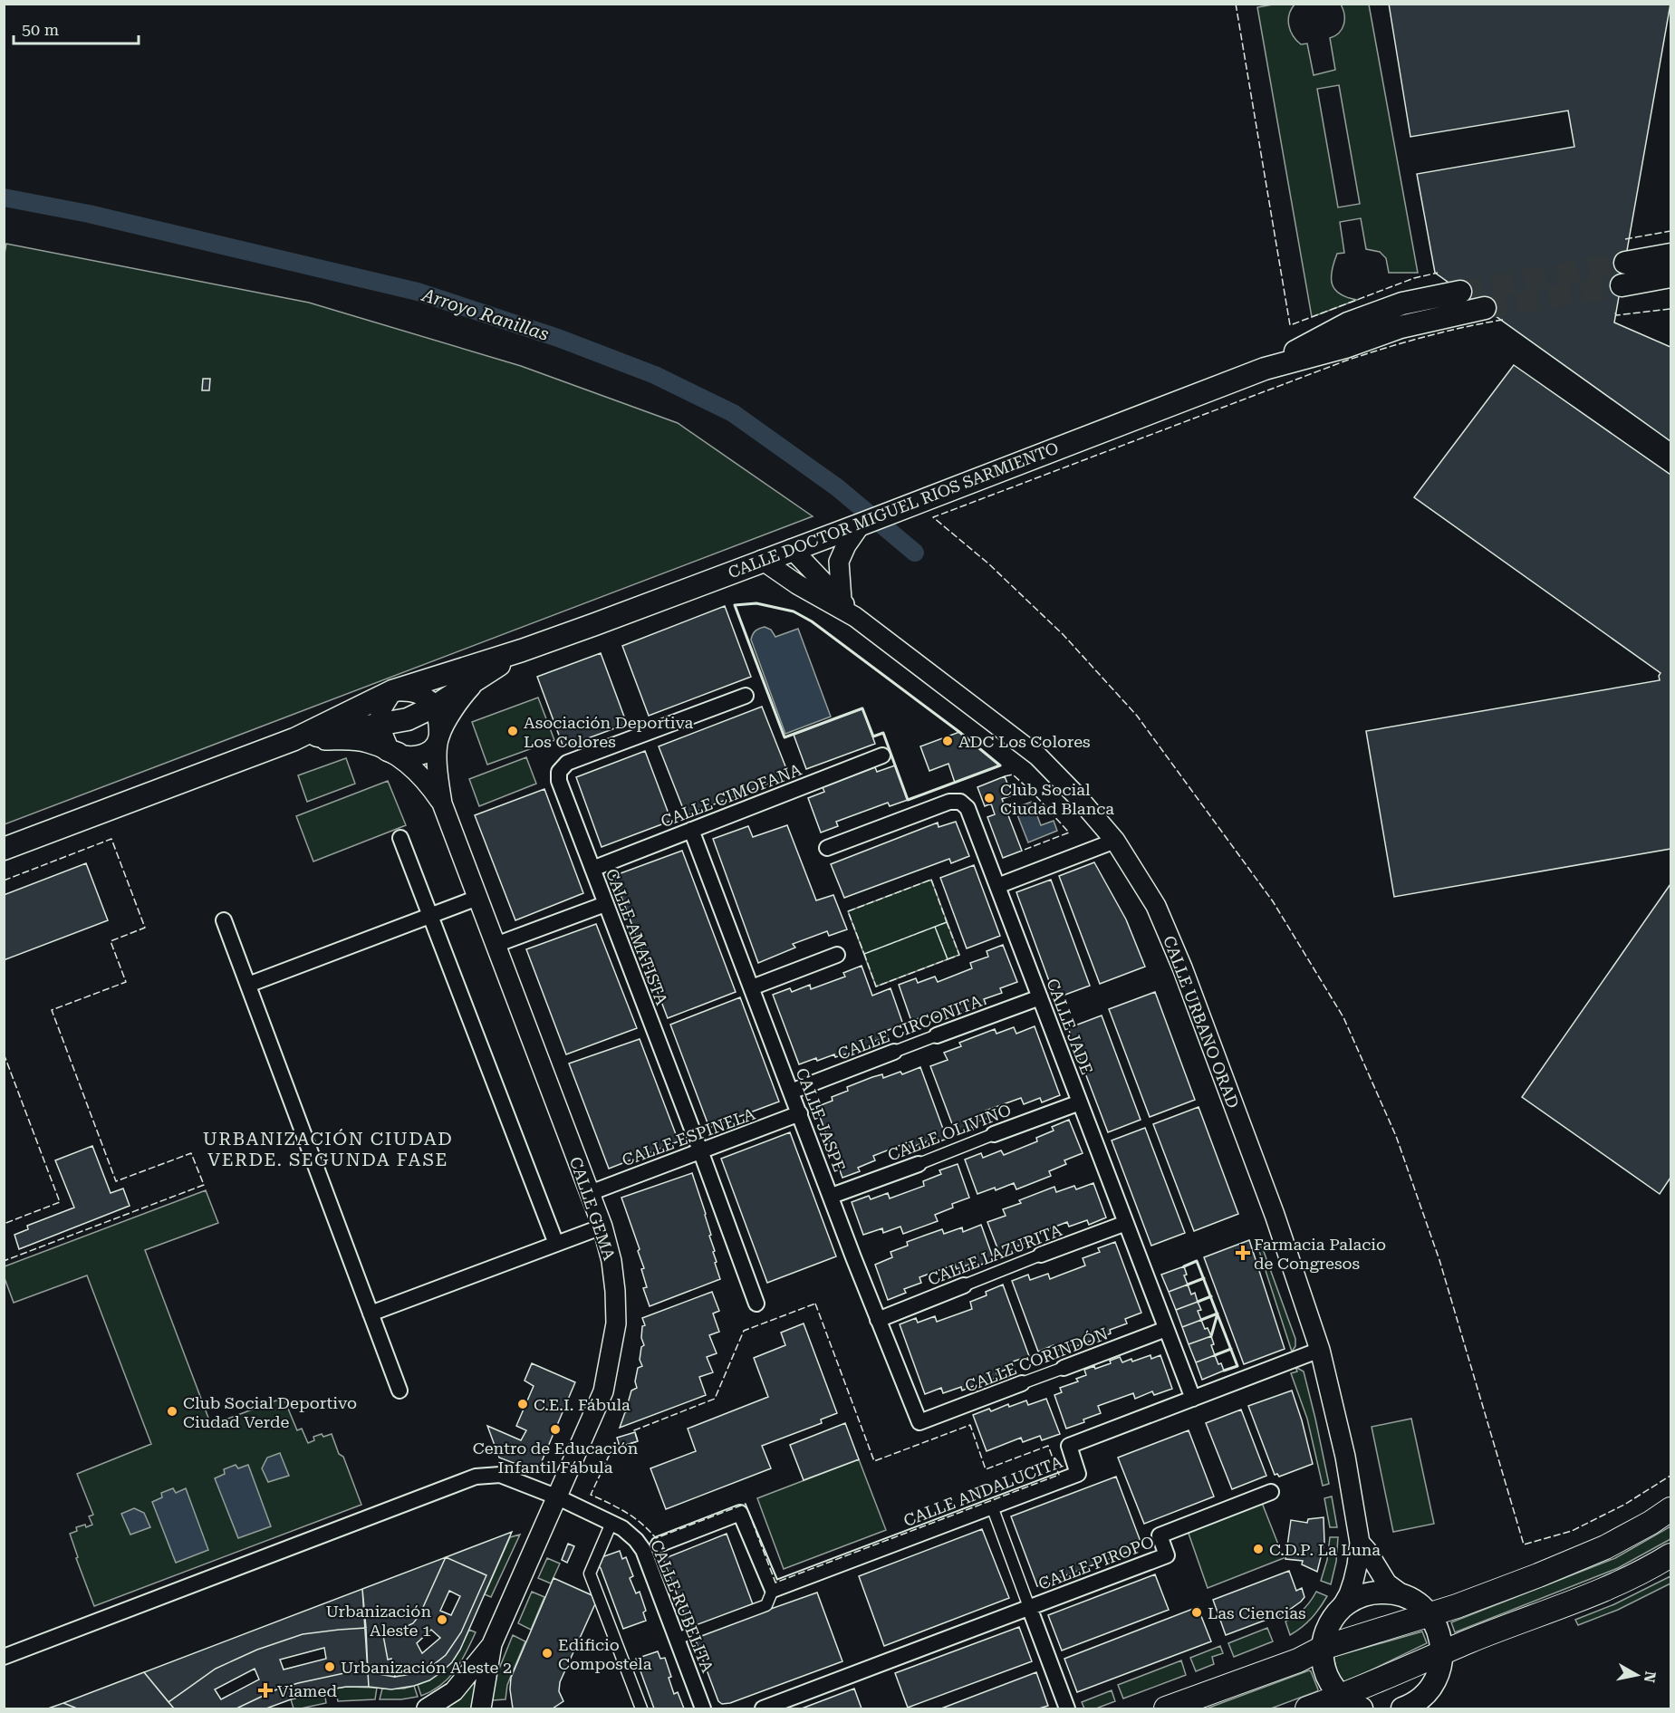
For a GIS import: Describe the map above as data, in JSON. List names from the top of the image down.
{
  "streets": {
    "main road": ["CALLE DOCTOR MIGUEL RIOS SARMIENTO"],
    "street": [
      "CALLE CIMOFANA",
      "CALLE AMATISTA",
      "CALLE URBANO ORAD",
      "CALLE JADE",
      "CALLE CIRCONITA",
      "CALLE JASPE",
      "CALLE OLIVINO",
      "CALLE ESPINELA",
      "CALLE GEMA",
      "CALLE LAZURITA",
      "CALLE CORINDÓN",
      "CALLE ANDALUCITA",
      "CALLE PIROPO",
      "CALLE RUBELITA"
    ]
  },
  "crossings": [
    ["CALLE DOCTOR MIGUEL RIOS SARMIENTO", "CALLE URBANO ORAD"],
    ["CALLE DOCTOR MIGUEL RIOS SARMIENTO", "CALLE GEMA"],
    ["CALLE CIMOFANA", "CALLE AMATISTA"],
    ["CALLE CIMOFANA", "CALLE JASPE"],
    ["CALLE AMATISTA", "CALLE ESPINELA"],
    ["CALLE URBANO ORAD", "CALLE ANDALUCITA"],
    ["CALLE JADE", "CALLE CIRCONITA"],
    ["CALLE JADE", "CALLE OLIVINO"],
    ["CALLE JADE", "CALLE LAZURITA"],
    ["CALLE JADE", "CALLE CORINDÓN"],
    ["CALLE JADE", "CALLE ANDALUCITA"],
    ["CALLE CIRCONITA", "CALLE JASPE"],
    ["CALLE JASPE", "CALLE OLIVINO"],
    ["CALLE JASPE", "CALLE ESPINELA"],
    ["CALLE JASPE", "CALLE LAZURITA"],
    ["CALLE JASPE", "CALLE CORINDÓN"],
    ["CALLE ESPINELA", "CALLE GEMA"],
    ["CALLE GEMA", "CALLE RUBELITA"],
    ["CALLE ANDALUCITA", "CALLE PIROPO"],
    ["CALLE ANDALUCITA", "CALLE RUBELITA"]
  ],
  "districts": ["URBANIZACIÓN CIUDAD VERDE. SEGUNDA FASE"],
  "water": ["Arroyo Ranillas"],
  "places": {
    "other": [
      "Asociación Deportiva Los Colores",
      "ADC Los Colores",
      "Club Social Ciudad Blanca",
      "C.E.I. Fábula",
      "Club Social Deportivo Ciudad Verde",
      "Centro de Educación Infantil Fábula",
      "C.D.P. La Luna",
      "Las Ciencias",
      "Urbanización Aleste 1",
      "Edificio Compostela",
      "Urbanización Aleste 2"
    ],
    "health": ["Farmacia Palacio de Congresos", "Viamed"]
  },
  "scale_bar": "50 m",
  "north": "right"
}
